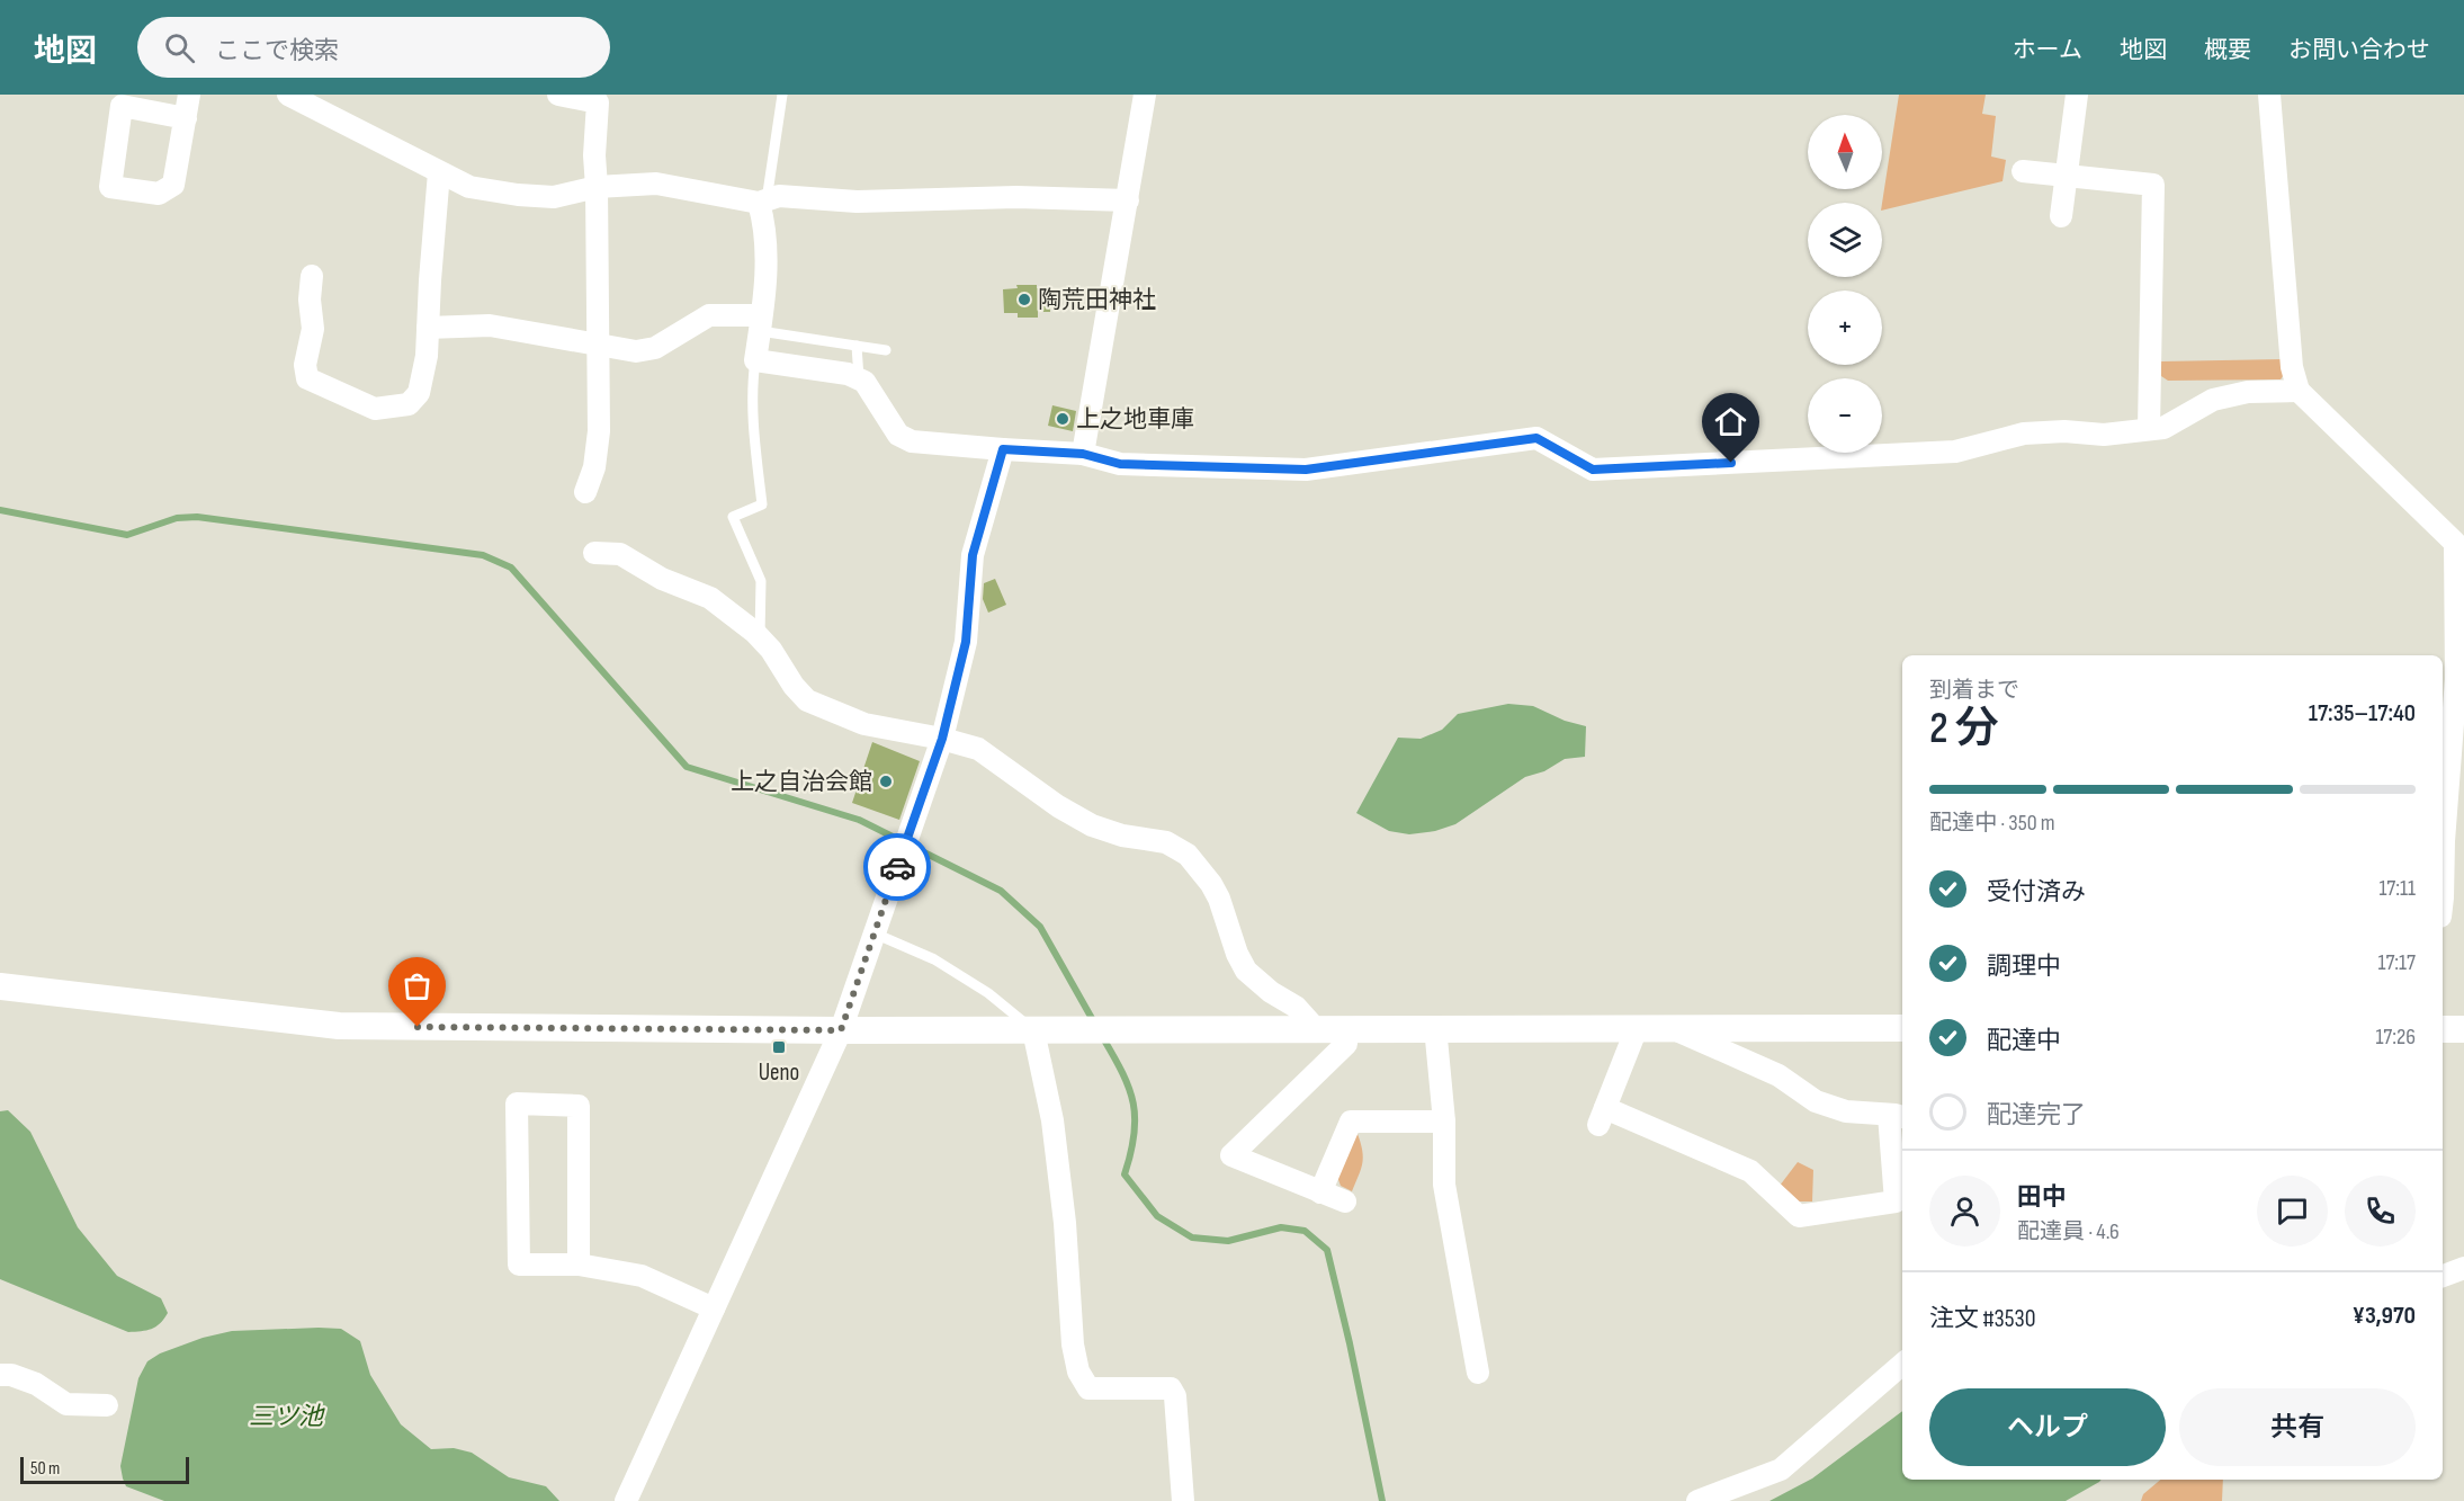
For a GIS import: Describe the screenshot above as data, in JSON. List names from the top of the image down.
{
  "water": ["三ツ池"],
  "places": {
    "other": ["陶荒田神社", "上之地車庫", "上之自治会館"],
    "transit": ["Ueno"]
  },
  "scale_bar": "50 m",
  "north": "top",
  "page": {
    "header": "地図",
    "search": "ここで検索",
    "nav": [
      "ホーム",
      "地図",
      "概要",
      "お問い合わせ"
    ],
    "map_buttons": ["+", "−"],
    "heading": ["2 分", "到着まで", "17:35–17:40"],
    "panel": [
      "田中",
      "配達員 · 4.6",
      "注文 #3530",
      "¥3,970"
    ],
    "bar": "配達中 · 350 m",
    "list": [
      ["受付済み", "17:11"],
      ["調理中", "17:17"],
      ["配達中", "17:26"],
      "配達完了"
    ],
    "buttons": ["ヘルプ", "共有"],
    "scale": "50 m"
  }
}
